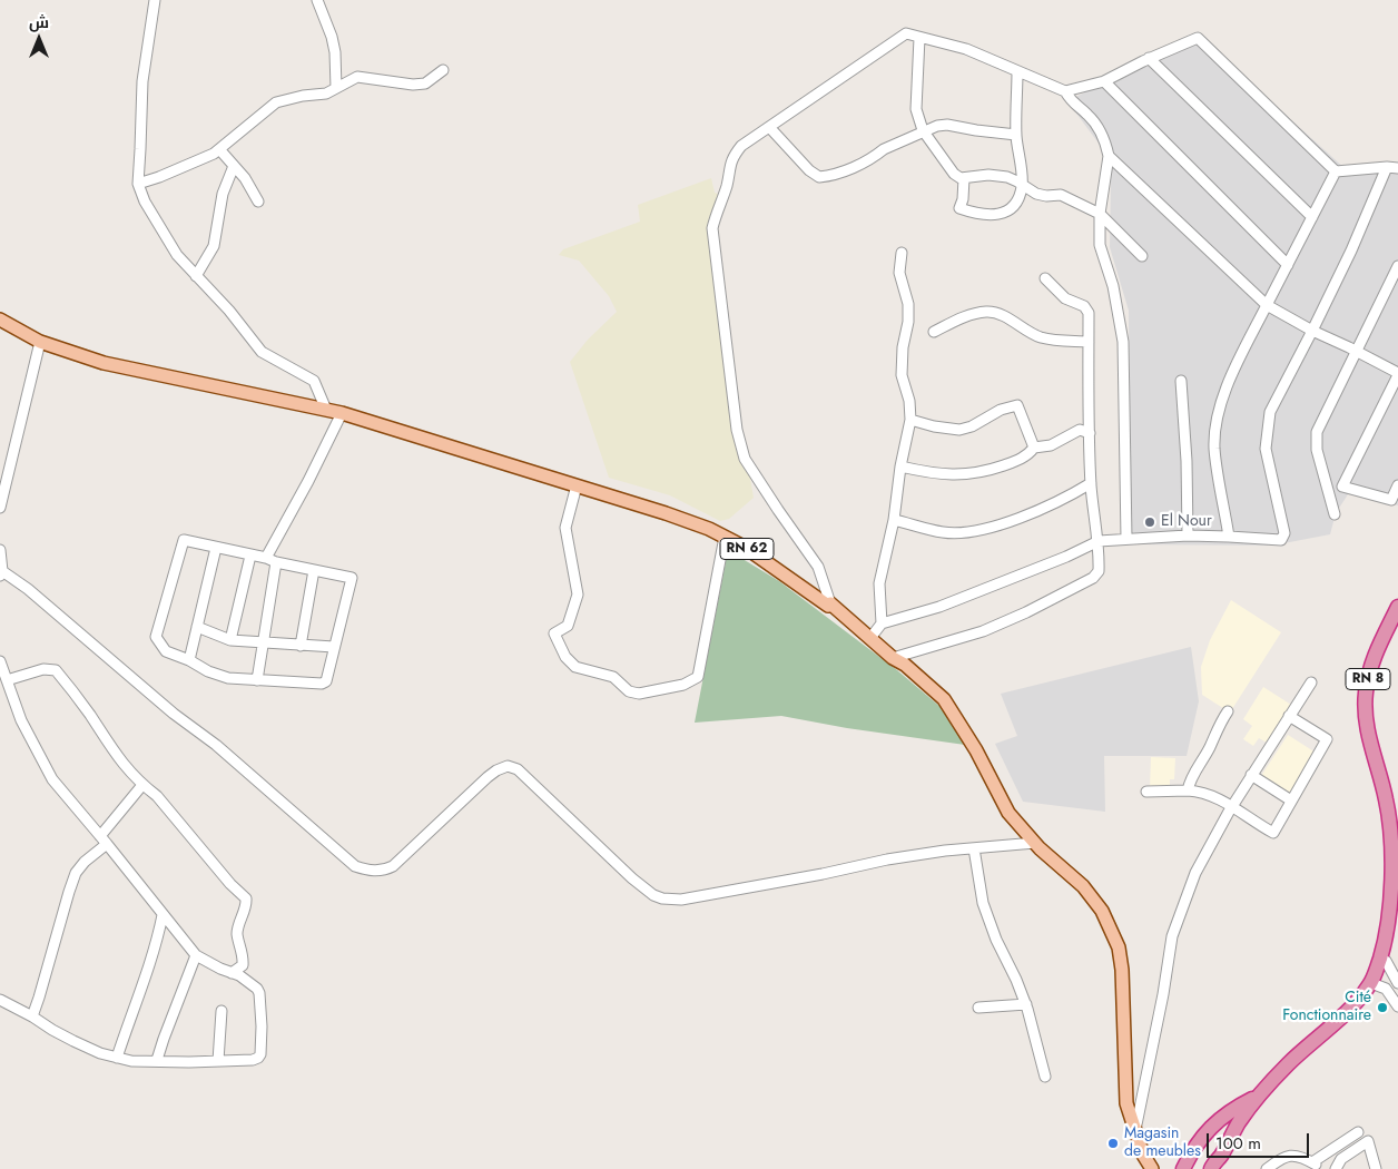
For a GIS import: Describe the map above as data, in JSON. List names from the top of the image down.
{
  "streets": {
    "highway": ["RN 8"],
    "main road": ["RN 62"]
  },
  "places": ["El Nour", "Cité Fonctionnaire", "Magasin de meubles"],
  "scale_bar": "100 m",
  "north": "top"
}
